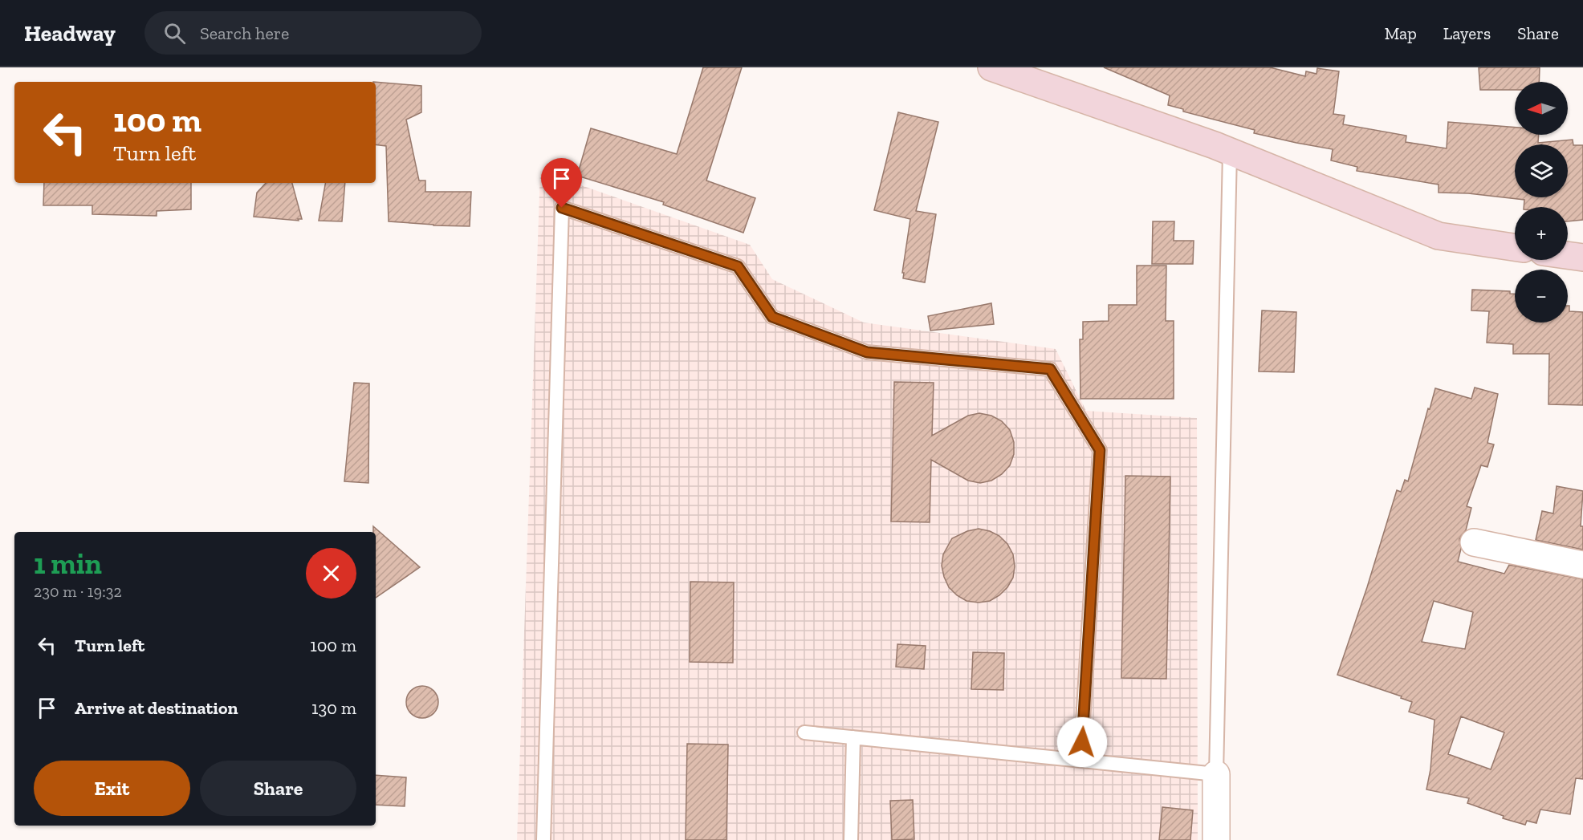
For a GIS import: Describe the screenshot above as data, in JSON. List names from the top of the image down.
{
  "north": "left",
  "page": {
    "header": "Headway",
    "search": "Search here",
    "nav": ["Map", "Layers", "Share"],
    "map_buttons": ["+", "−"],
    "turn": ["100 m", "Turn left"],
    "heading": ["1 min", "230 m · 19:32"],
    "list": [
      {
        "name": "Turn left",
        "value": "100 m"
      },
      {
        "name": "Arrive at destination",
        "value": "130 m"
      }
    ],
    "buttons": ["Exit", "Share"]
  }
}
